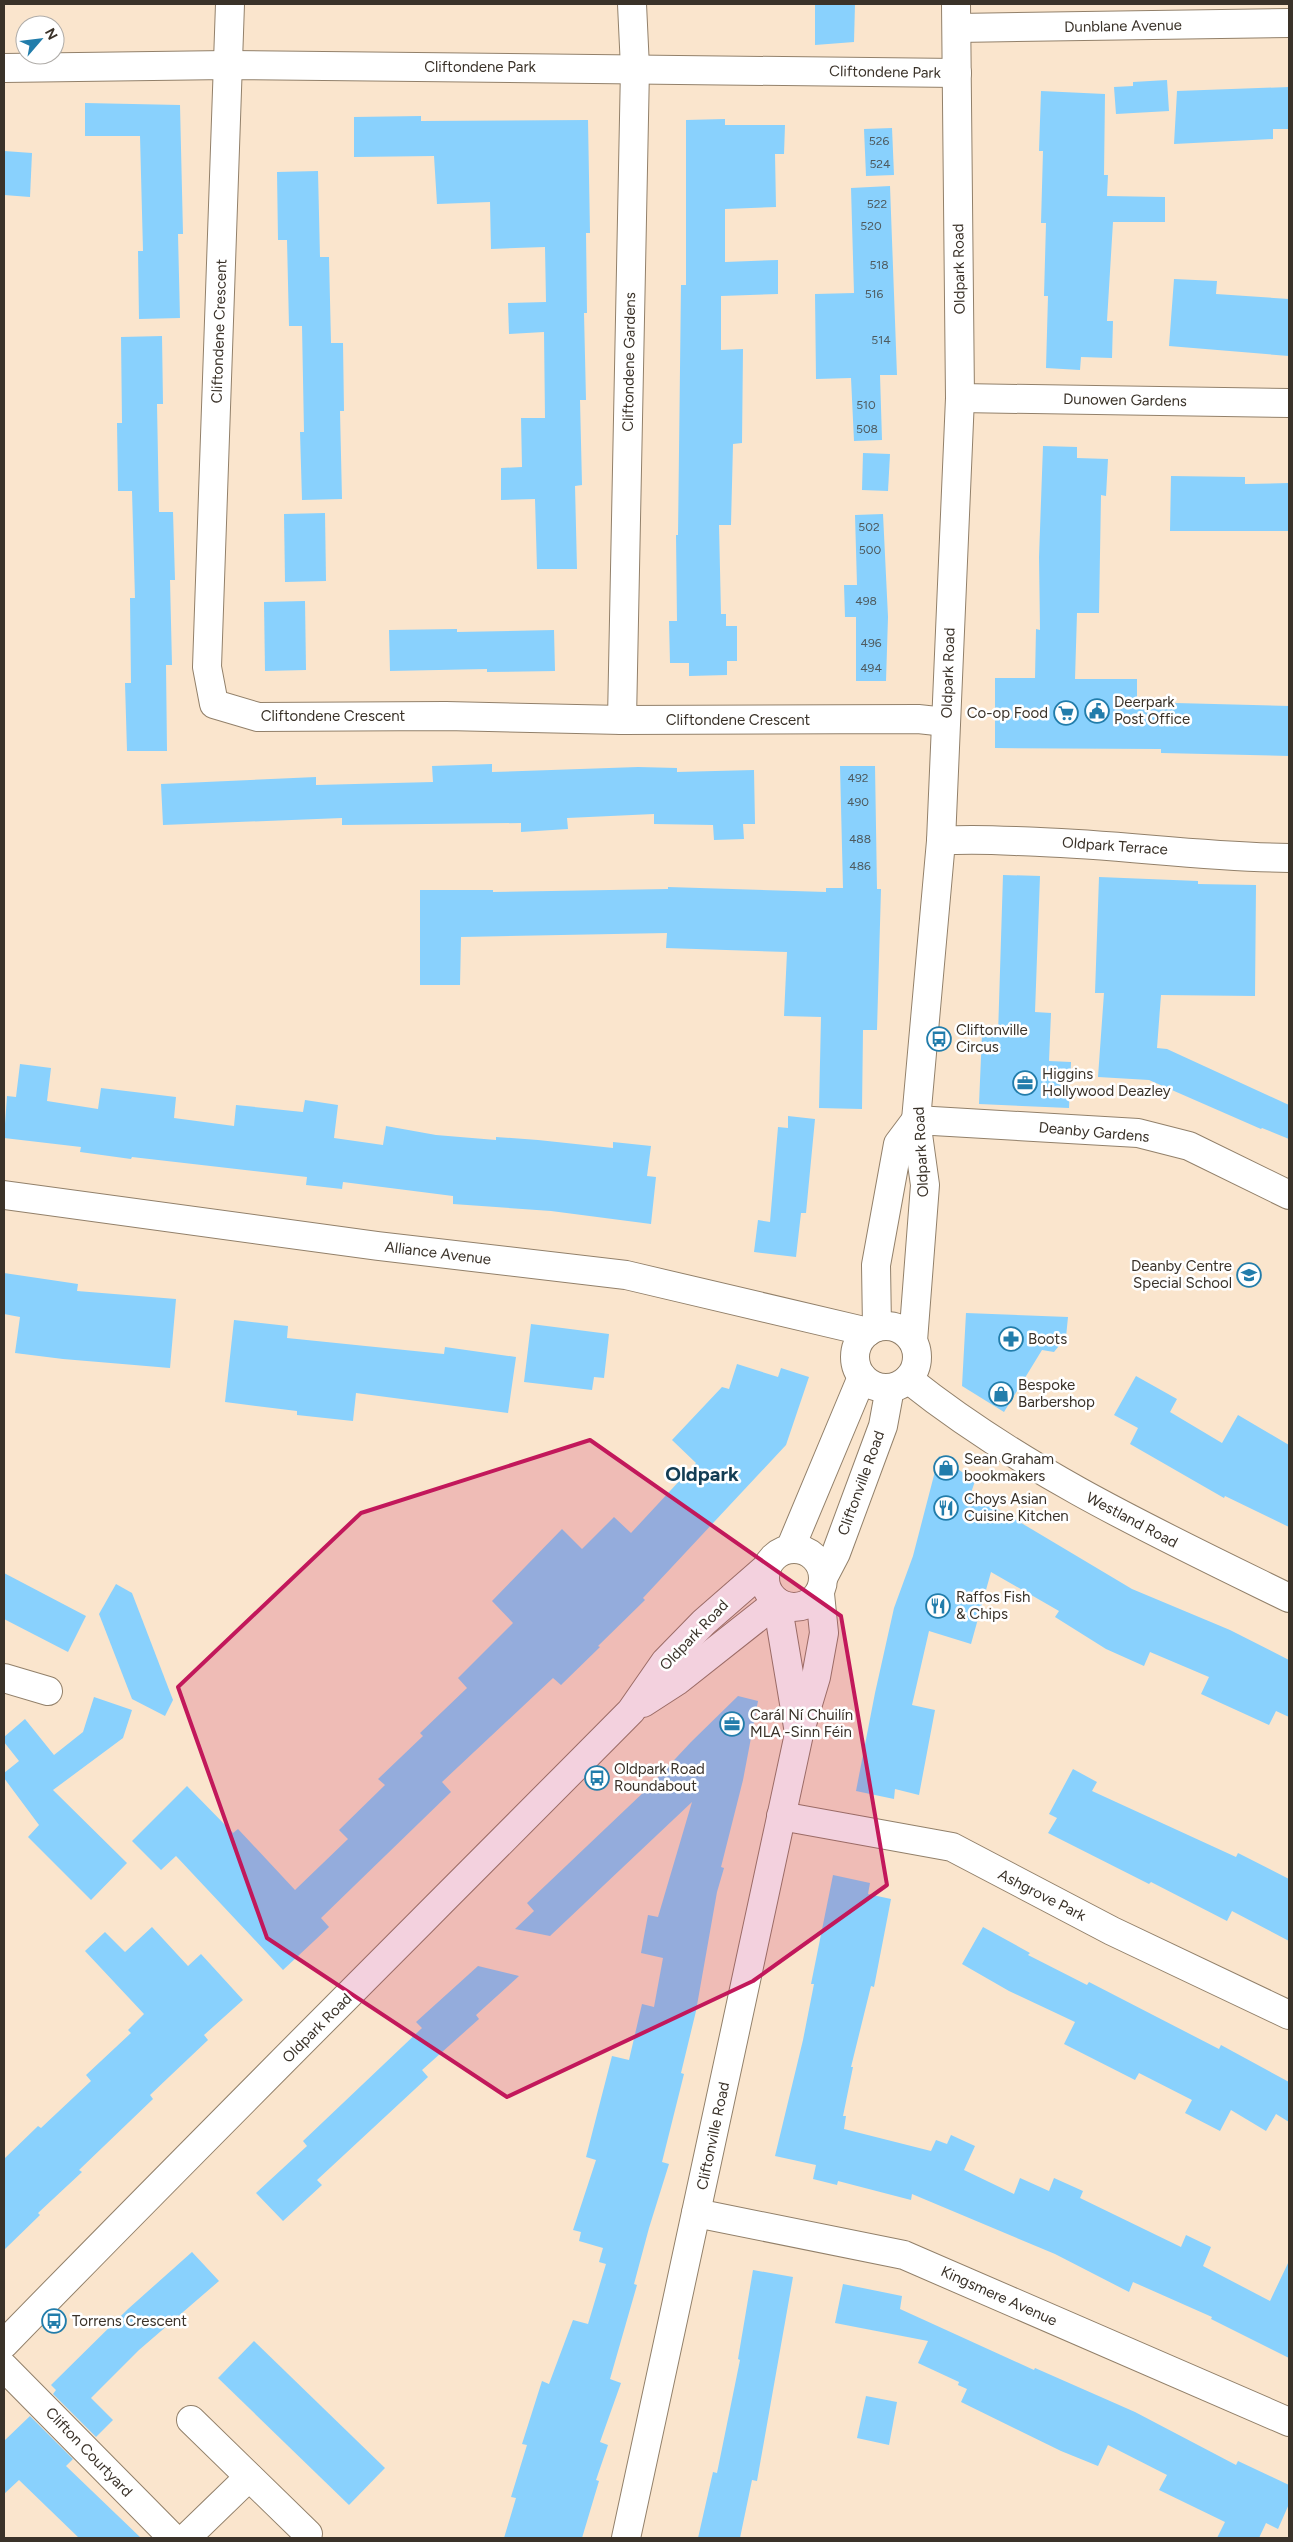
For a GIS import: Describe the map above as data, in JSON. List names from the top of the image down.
{
  "streets": {
    "street": [
      "Dunblane Avenue",
      "Cliftondene Park",
      "Oldpark Road",
      "Cliftondene Crescent",
      "Cliftondene Gardens",
      "Dunowen Gardens",
      "Oldpark Terrace",
      "Deanby Gardens",
      "Alliance Avenue",
      "Cliftonville Road",
      "Westland Road",
      "Ashgrove Park",
      "Kingsmere Avenue",
      "Clifton Courtyard"
    ]
  },
  "crossings": [
    ["Dunblane Avenue", "Oldpark Road"],
    ["Cliftondene Park", "Oldpark Road"],
    ["Cliftondene Park", "Cliftondene Crescent"],
    ["Cliftondene Park", "Cliftondene Gardens"],
    ["Oldpark Road", "Cliftondene Crescent"],
    ["Oldpark Road", "Dunowen Gardens"],
    ["Oldpark Road", "Oldpark Terrace"],
    ["Oldpark Road", "Deanby Gardens"],
    ["Oldpark Road", "Alliance Avenue"],
    ["Oldpark Road", "Cliftonville Road"],
    ["Oldpark Road", "Westland Road"],
    ["Cliftondene Crescent", "Cliftondene Gardens"],
    ["Alliance Avenue", "Cliftonville Road"],
    ["Alliance Avenue", "Westland Road"],
    ["Cliftonville Road", "Westland Road"],
    ["Cliftonville Road", "Ashgrove Park"],
    ["Cliftonville Road", "Kingsmere Avenue"]
  ],
  "districts": ["Oldpark"],
  "places": {
    "public building": ["Deerpark Post Office"],
    "supermarket": ["Co-op Food"],
    "bus stop": ["Cliftonville Circus", "Oldpark Road Roundabout", "Torrens Crescent"],
    "office": ["Higgins Hollywood Deazley", "Carál Ní Chuilín MLA -Sinn Féin"],
    "school or university": ["Deanby Centre Special School"],
    "pharmacy": ["Boots"],
    "shop": ["Bespoke Barbershop", "Sean Graham bookmakers"],
    "restaurant": ["Choys Asian Cuisine Kitchen", "Raffos Fish & Chips"]
  },
  "house_numbers": [
    "526",
    "524",
    "522",
    "520",
    "518",
    "516",
    "514",
    "510",
    "508",
    "502",
    "500",
    "498",
    "496",
    "494",
    "492",
    "490",
    "488",
    "486"
  ],
  "north": "top right"
}
